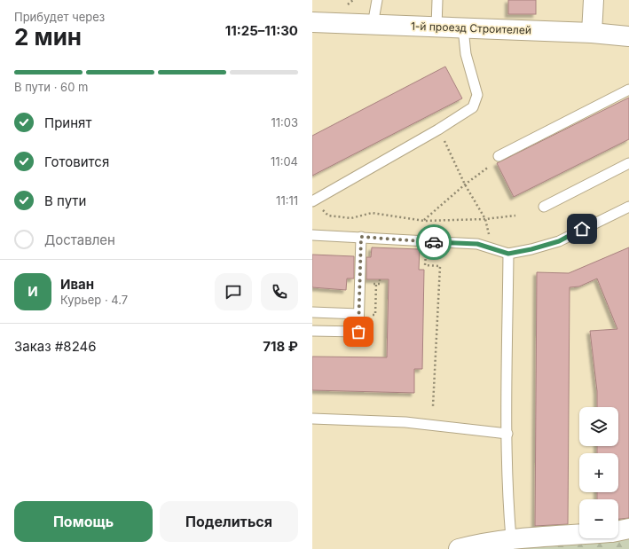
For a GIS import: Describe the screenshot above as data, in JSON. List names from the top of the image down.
{
  "streets": {
    "street": ["1-й проезд Строителей"]
  },
  "page": {
    "heading": ["2 мин", "Прибудет через", "11:25–11:30"],
    "panel": [
      "Иван",
      "Курьер · 4.7",
      "Заказ #8246",
      "718 ₽"
    ],
    "bar": "В пути · 60 m",
    "list": [
      ["Принят", "11:03"],
      ["Готовится", "11:04"],
      ["В пути", "11:11"],
      "Доставлен"
    ],
    "round": "И",
    "map_buttons": ["+", "−"],
    "buttons": ["Помощь", "Поделиться"]
  }
}
